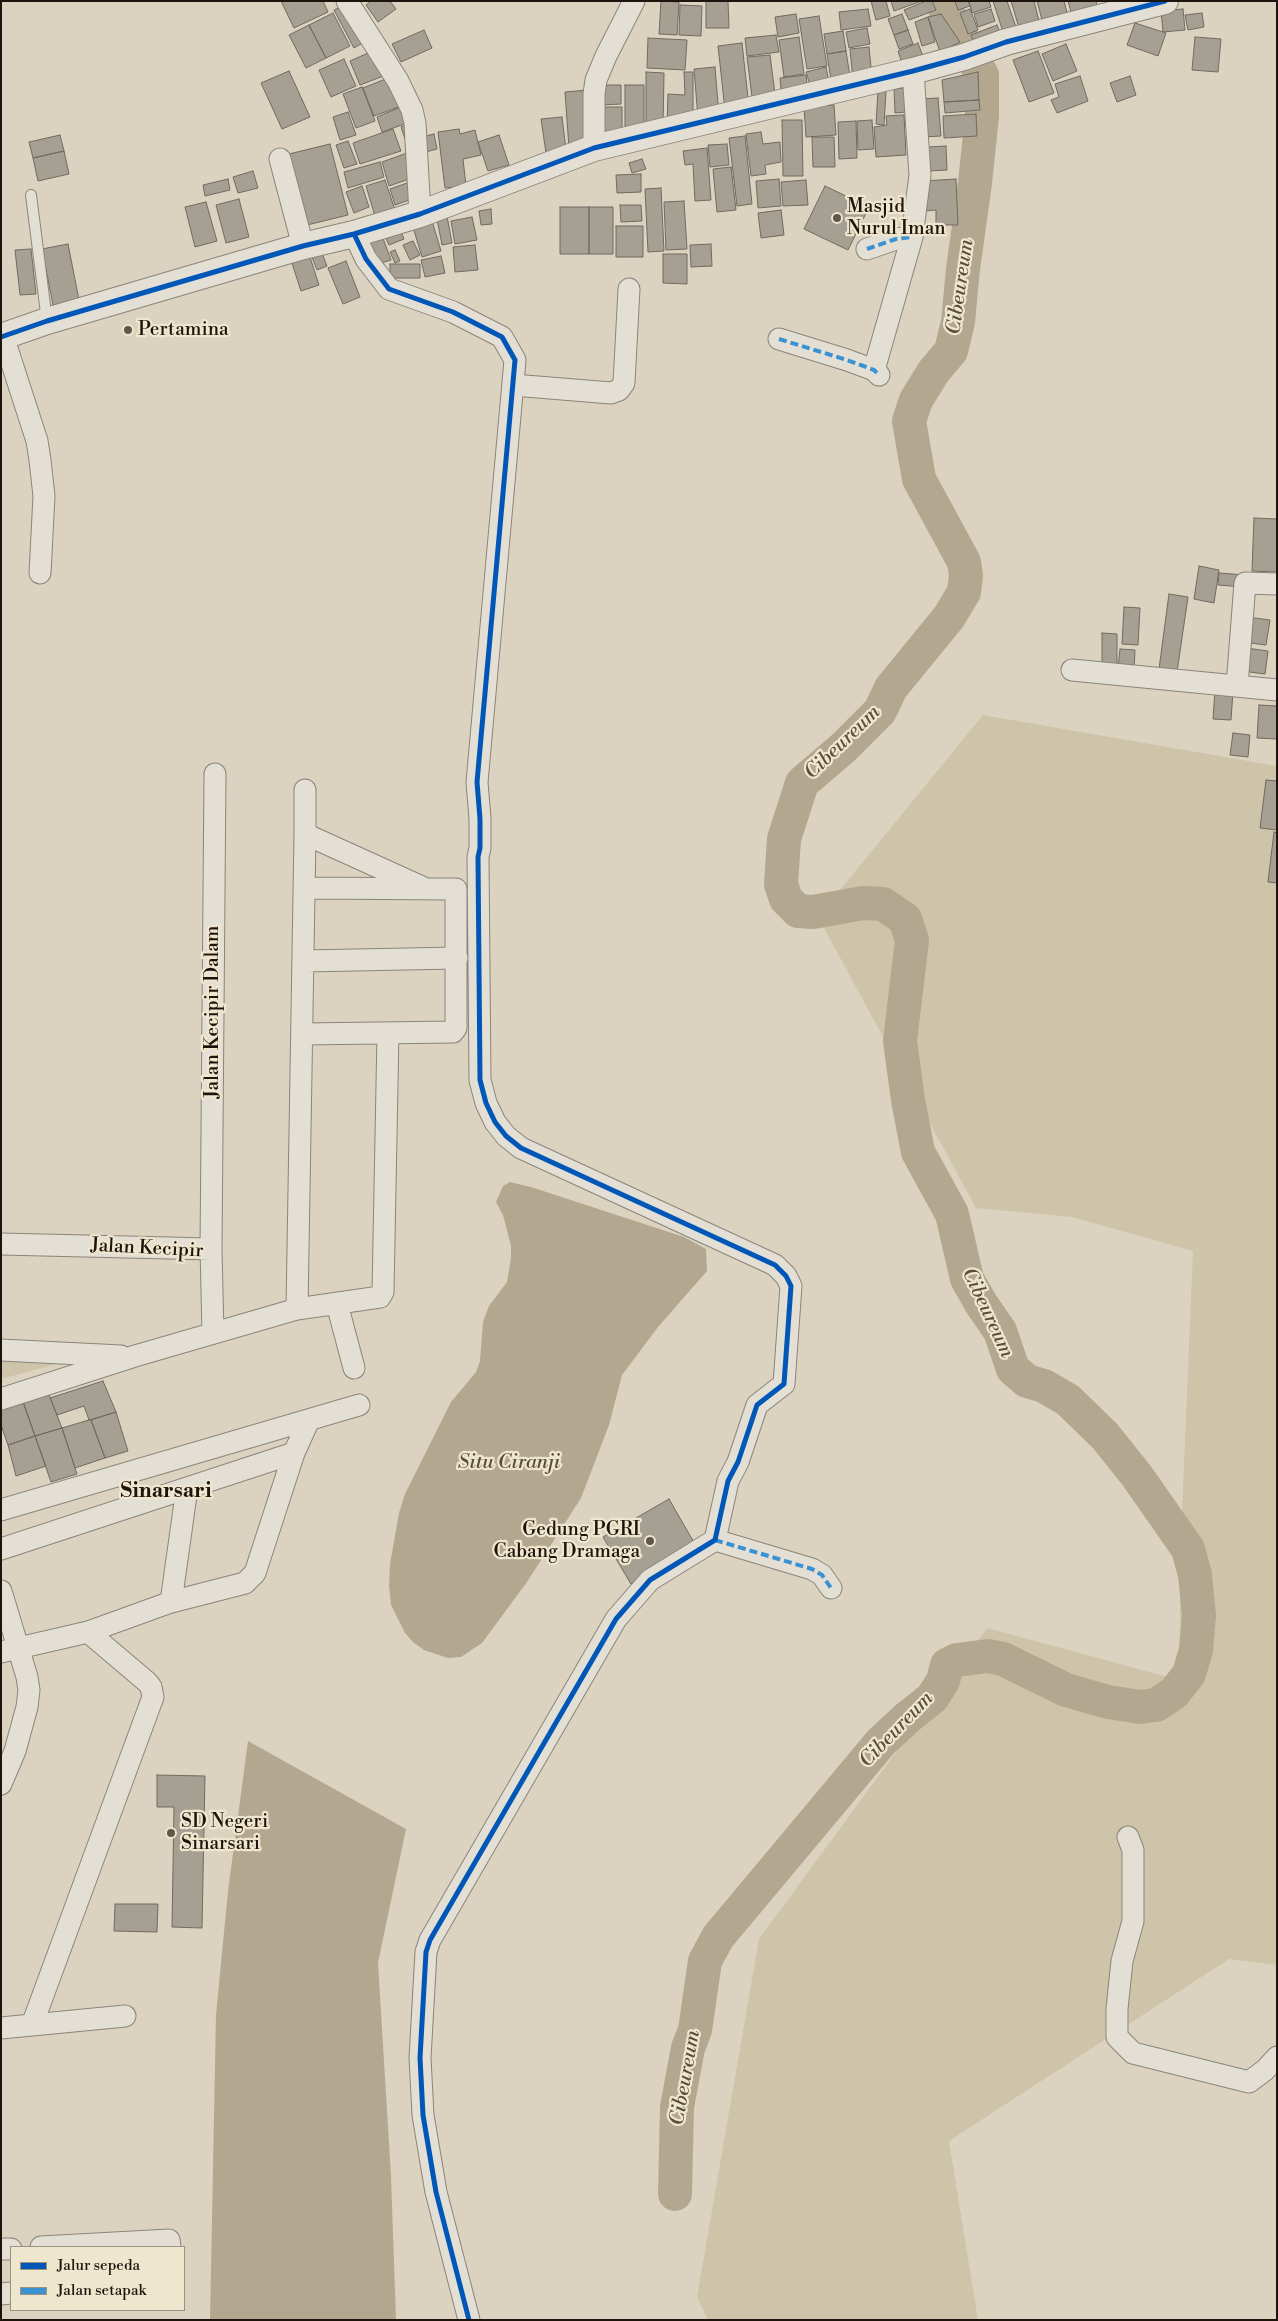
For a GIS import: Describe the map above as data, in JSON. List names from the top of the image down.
{
  "streets": {
    "street": ["Jalan Kecipir Dalam", "Jalan Kecipir"]
  },
  "crossings": [
    ["Jalan Kecipir Dalam", "Jalan Kecipir"]
  ],
  "districts": ["Sinarsari"],
  "water": ["Cibeureum", "Situ Ciranji"],
  "places": [
    "Masjid Nurul Iman",
    "Pertamina",
    "Gedung PGRI Cabang Dramaga",
    "SD Negeri Sinarsari"
  ],
  "legend": ["Jalur sepeda", "Jalan setapak"]
}
